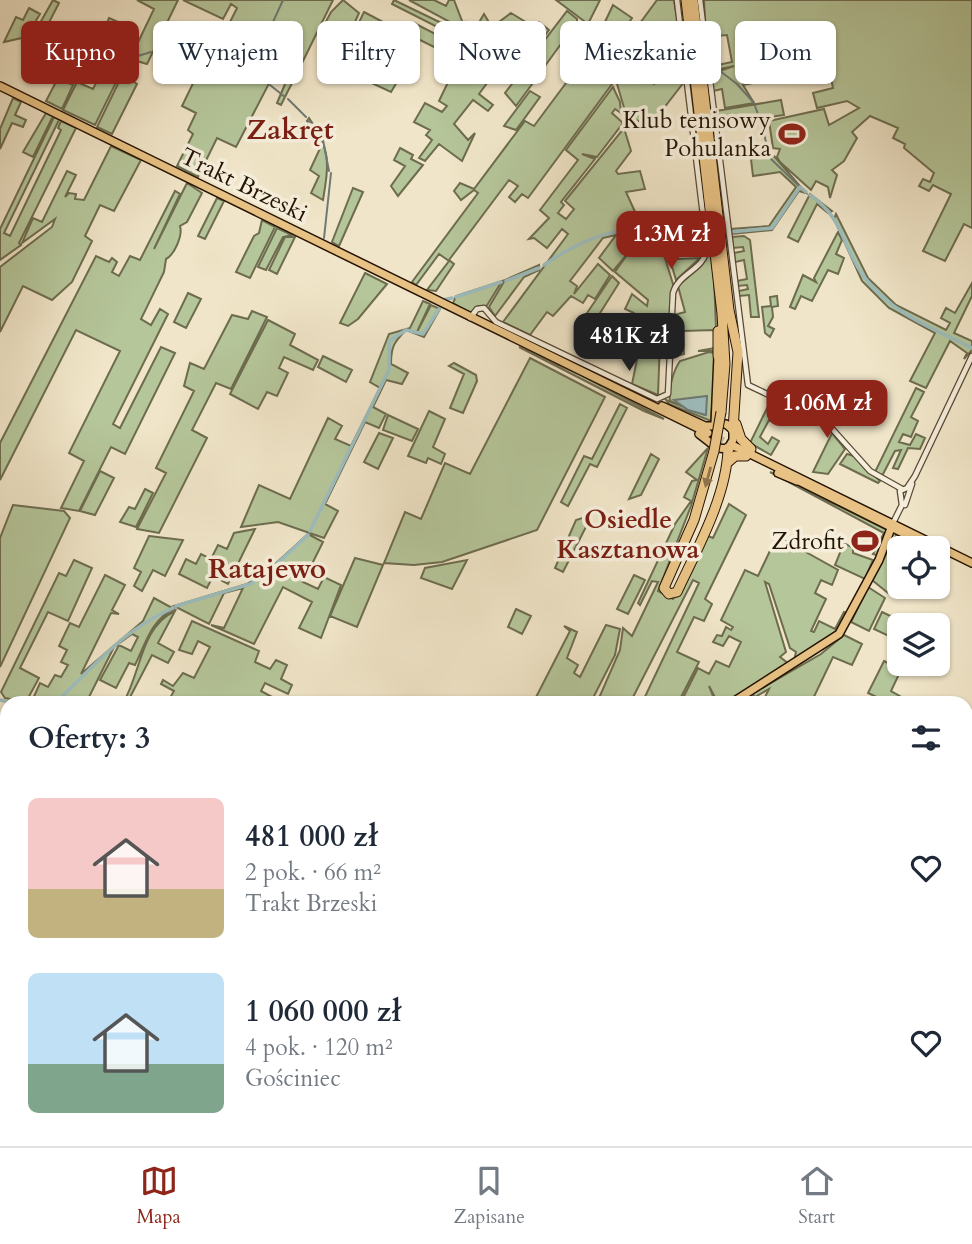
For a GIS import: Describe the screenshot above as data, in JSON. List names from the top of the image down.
{
  "streets": {
    "main road": ["Trakt Brzeski"]
  },
  "districts": ["Zakręt", "Osiedle Kasztanowa", "Ratajewo"],
  "places": {
    "sports": ["Klub tenisowy Pohulanka", "Zdrofit"]
  },
  "page": {
    "chip": [
      "Kupno",
      "Wynajem",
      "Filtry",
      "Nowe",
      "Mieszkanie",
      "Dom"
    ],
    "price": ["1.3M zł", "481K zł", "1.06M zł"],
    "heading": "Oferty: 3",
    "list": [
      {
        "name": "481 000 zł",
        "note": "2 pok. · 66 m² · Trakt Brzeski"
      },
      {
        "name": "1 060 000 zł",
        "note": "4 pok. · 120 m² · Gościniec"
      }
    ],
    "tabs": ["Mapa", "Zapisane", "Start"]
  }
}
